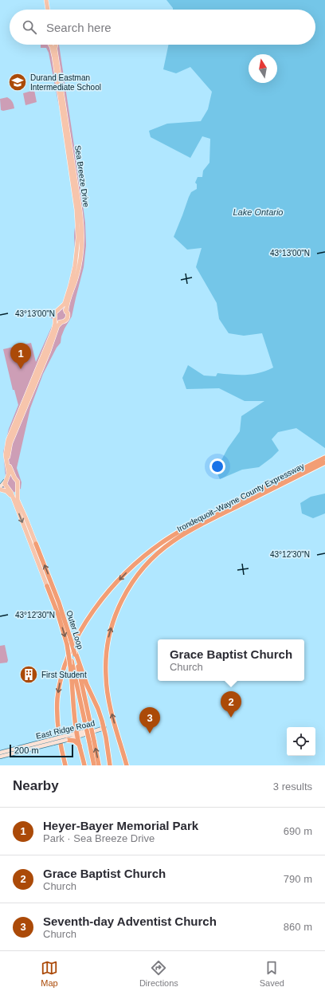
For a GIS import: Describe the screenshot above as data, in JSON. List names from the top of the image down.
{
  "streets": {
    "highway": ["Irondequoit–Wayne County Expressway", "Outer Loop"],
    "main road": ["Sea Breeze Drive", "East Ridge Road"]
  },
  "water": ["Lake Ontario"],
  "places": {
    "school or university": ["Durand Eastman Intermediate School"],
    "building": ["First Student"]
  },
  "scale_bar": "200 m",
  "north": "top",
  "page": {
    "search": "Search here",
    "pins": ["1", "2", "3"],
    "popup": ["Grace Baptist Church", "Church"],
    "scale": "200 m",
    "heading": ["Nearby", "3 results"],
    "list": [
      {
        "mark": "1",
        "name": "Heyer-Bayer Memorial Park",
        "note": "Park · Sea Breeze Drive",
        "value": "690 m"
      },
      {
        "mark": "2",
        "name": "Grace Baptist Church",
        "note": "Church",
        "value": "790 m"
      },
      {
        "mark": "3",
        "name": "Seventh-day Adventist Church",
        "note": "Church",
        "value": "860 m"
      }
    ],
    "nav": ["Map", "Directions", "Saved"]
  },
  "coordinates": ["43°13'00\"N", "43°12'30\"N"]
}
